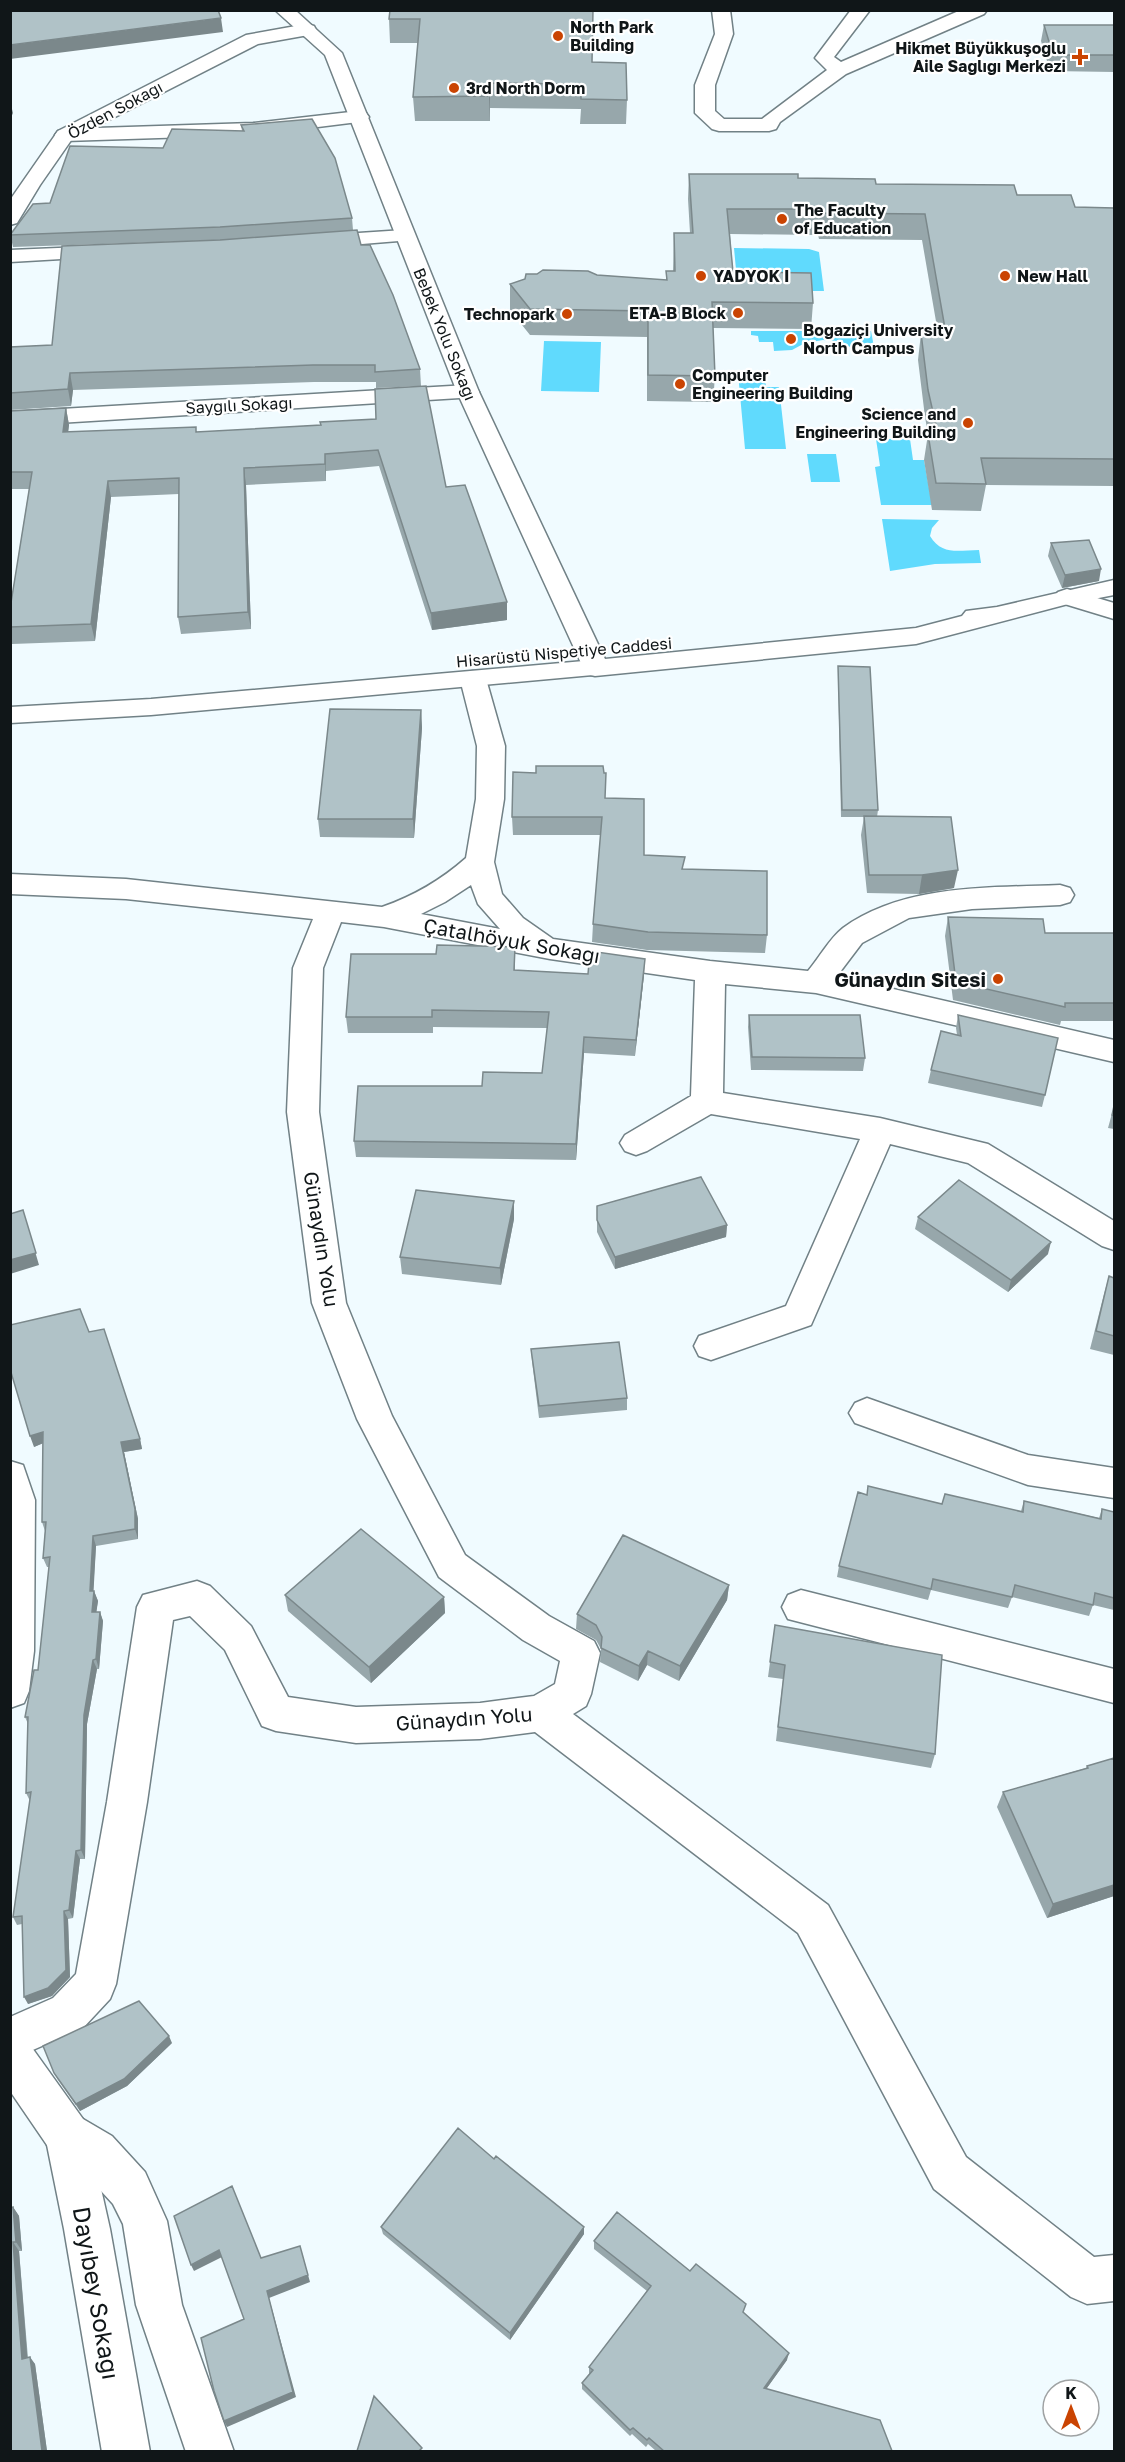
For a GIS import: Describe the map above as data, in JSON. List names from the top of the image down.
{
  "streets": {
    "street": [
      "Özden Sokağı",
      "Bebek Yolu Sokağı",
      "Saygılı Sokağı",
      "Hisarüstü Nispetiye Caddesi",
      "Çatalhöyuk Sokağı",
      "Günaydın Yolu",
      "Dayıbey Sokağı"
    ]
  },
  "crossings": [
    ["Özden Sokağı", "Bebek Yolu Sokağı"],
    ["Bebek Yolu Sokağı", "Saygılı Sokağı"],
    ["Bebek Yolu Sokağı", "Hisarüstü Nispetiye Caddesi"],
    ["Çatalhöyuk Sokağı", "Günaydın Yolu"]
  ],
  "places": {
    "other": [
      "North Park Building",
      "3rd North Dorm",
      "The Faculty of Education",
      "YADYOK I",
      "New Hall",
      "ETA-B Block",
      "Technopark",
      "Boğaziçi University North Campus",
      "Computer Engineering Building",
      "Science and Engineering Building",
      "Günaydın Sitesi"
    ],
    "health": ["Hikmet Büyükkuşoğlu Aile Sağlığı Merkezi"]
  },
  "north": "top"
}
